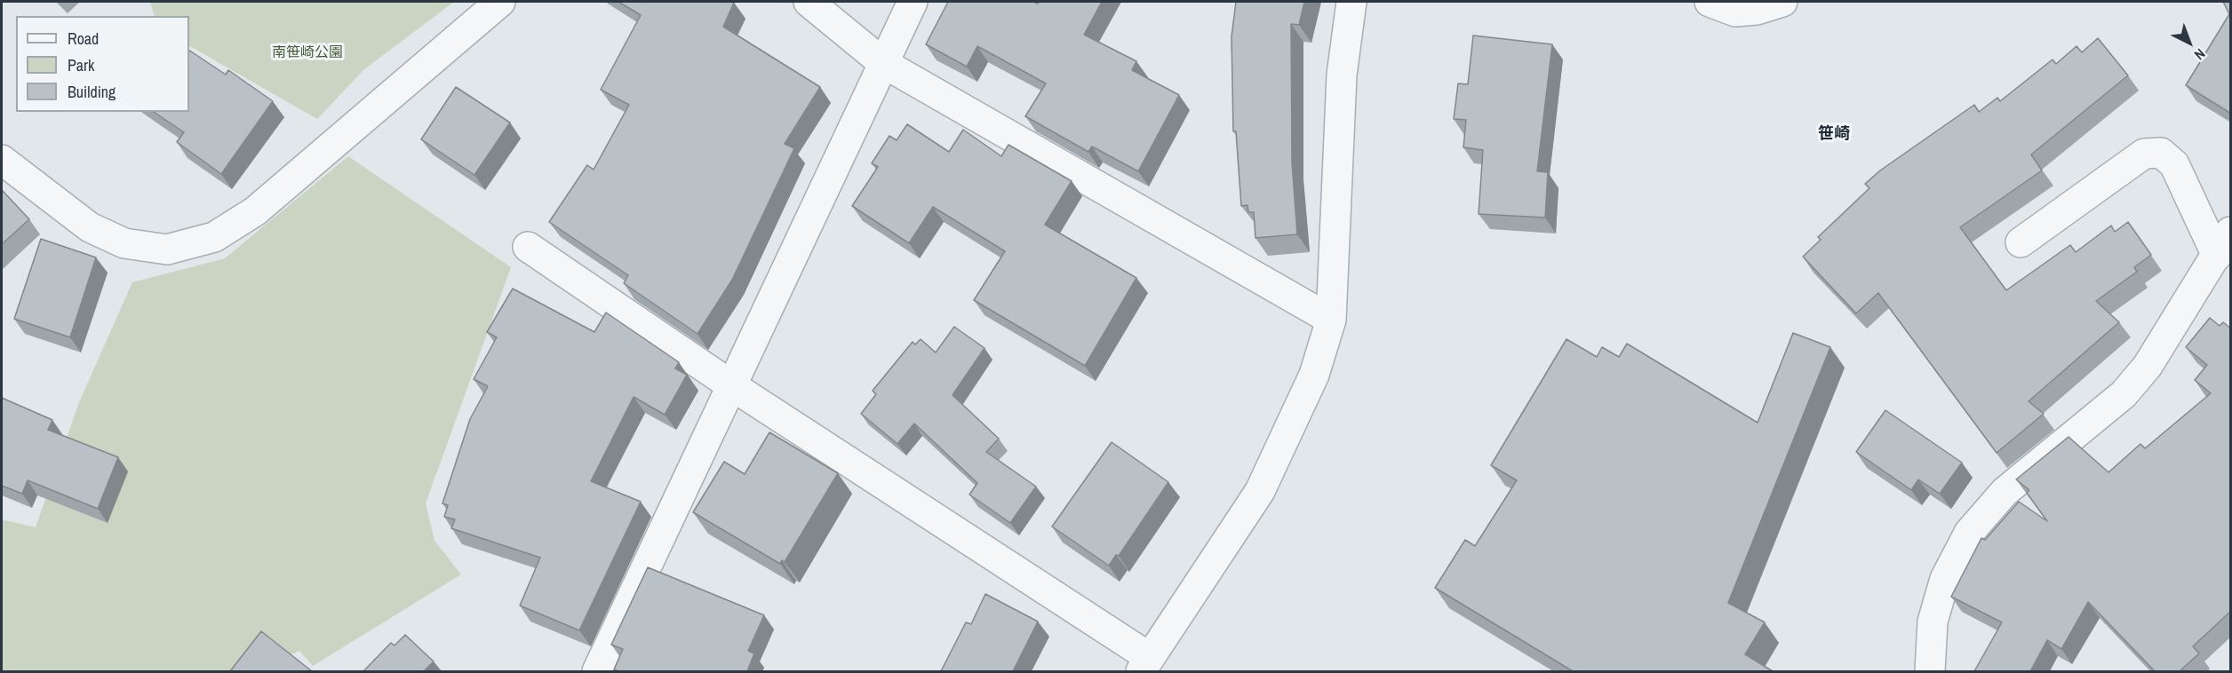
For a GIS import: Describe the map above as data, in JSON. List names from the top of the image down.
{
  "districts": ["笹崎"],
  "parks": ["南笹崎公園"],
  "legend": ["Road", "Park", "Building"],
  "north": "bottom right"
}
